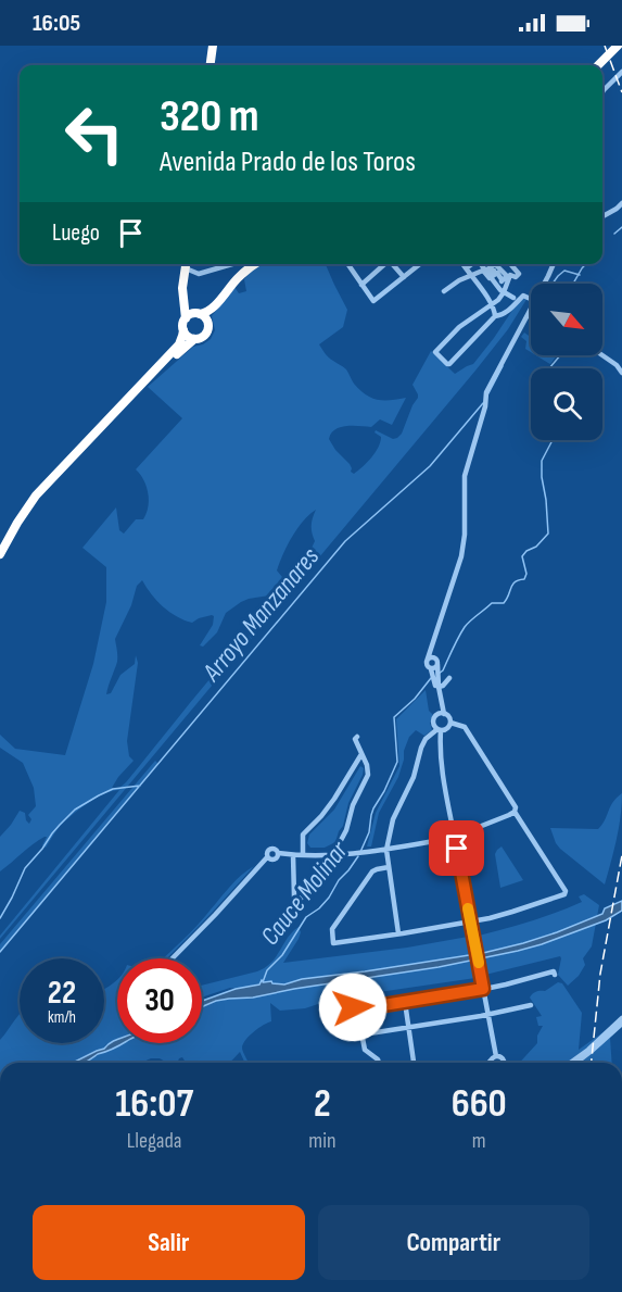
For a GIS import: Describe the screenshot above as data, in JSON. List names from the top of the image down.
{
  "water": ["Arroyo Manzanares", "Cauce Molinar"],
  "north": "bottom right",
  "page": {
    "status": "16:05",
    "turn": ["320 m", "Avenida Prado de los Toros"],
    "then": "Luego",
    "speed": "22 km/h",
    "limit": "30",
    "eta": [
      "16:07",
      "Llegada",
      "2",
      "min",
      "660",
      "m"
    ],
    "buttons": ["Salir", "Compartir"]
  }
}
